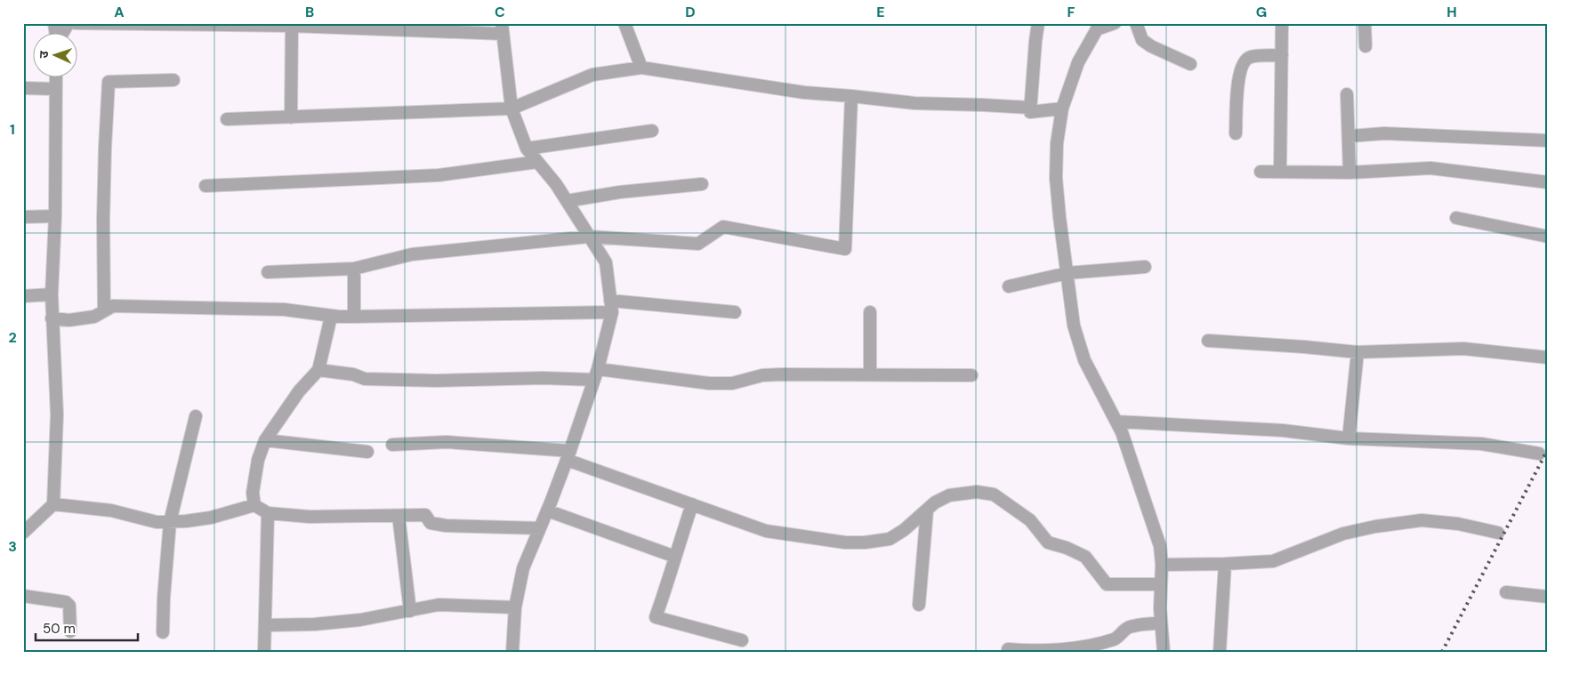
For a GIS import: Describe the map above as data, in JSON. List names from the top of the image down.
{
  "scale_bar": "50 m",
  "north": "left",
  "grid": {
    "columns": [
      "A",
      "B",
      "C",
      "D",
      "E",
      "F",
      "G",
      "H"
    ],
    "rows": ["1", "2", "3"]
  }
}
